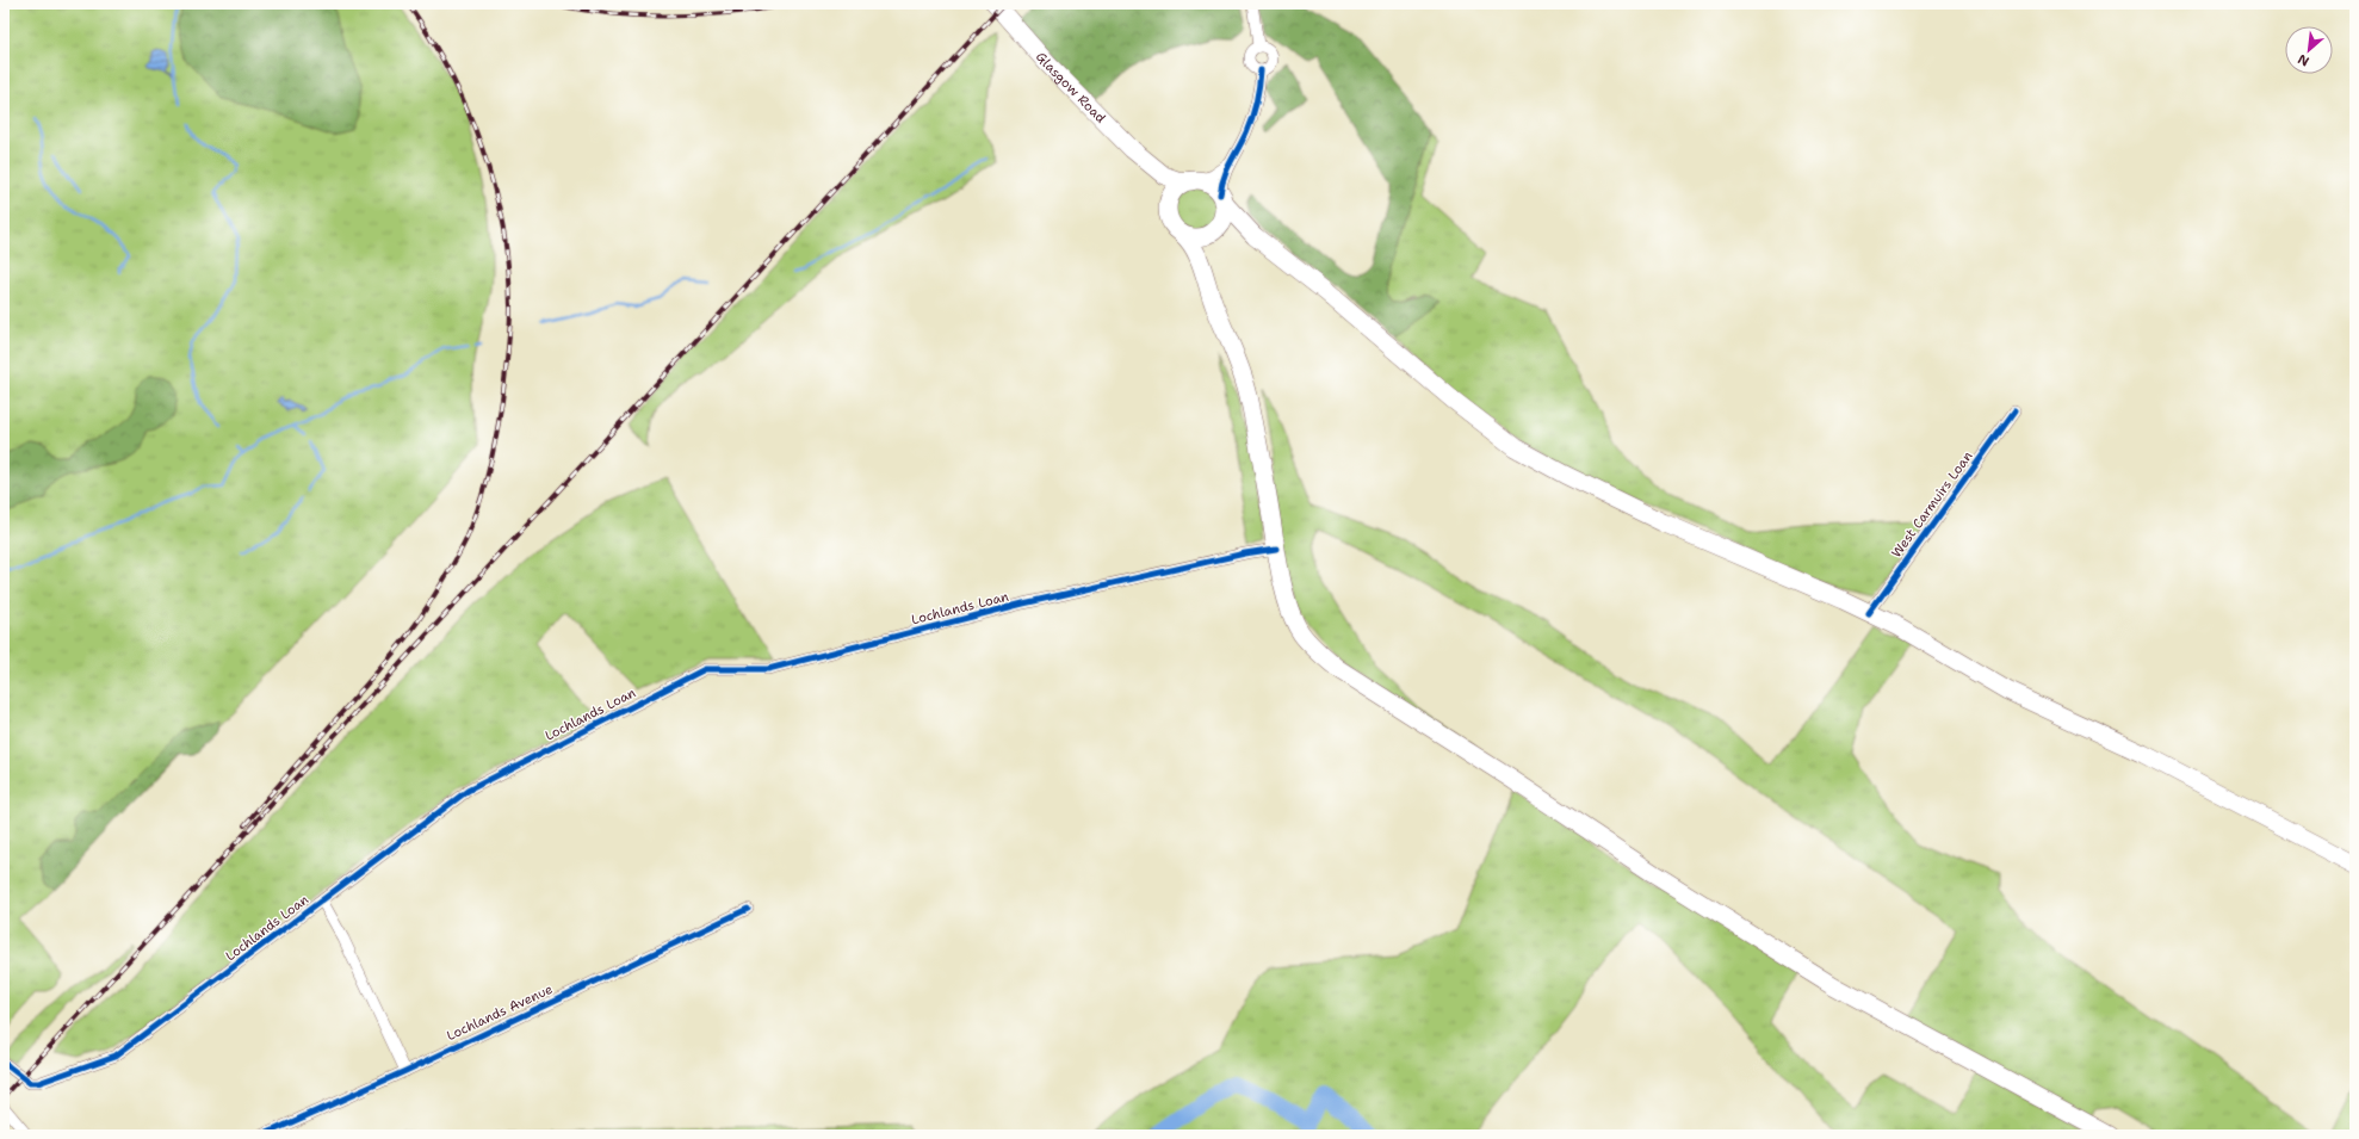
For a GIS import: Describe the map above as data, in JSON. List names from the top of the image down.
{
  "streets": {
    "main road": ["Glasgow Road"],
    "street": ["West Carmuirs Loan", "Lochlands Loan", "Lochlands Avenue"]
  },
  "north": "bottom left"
}
